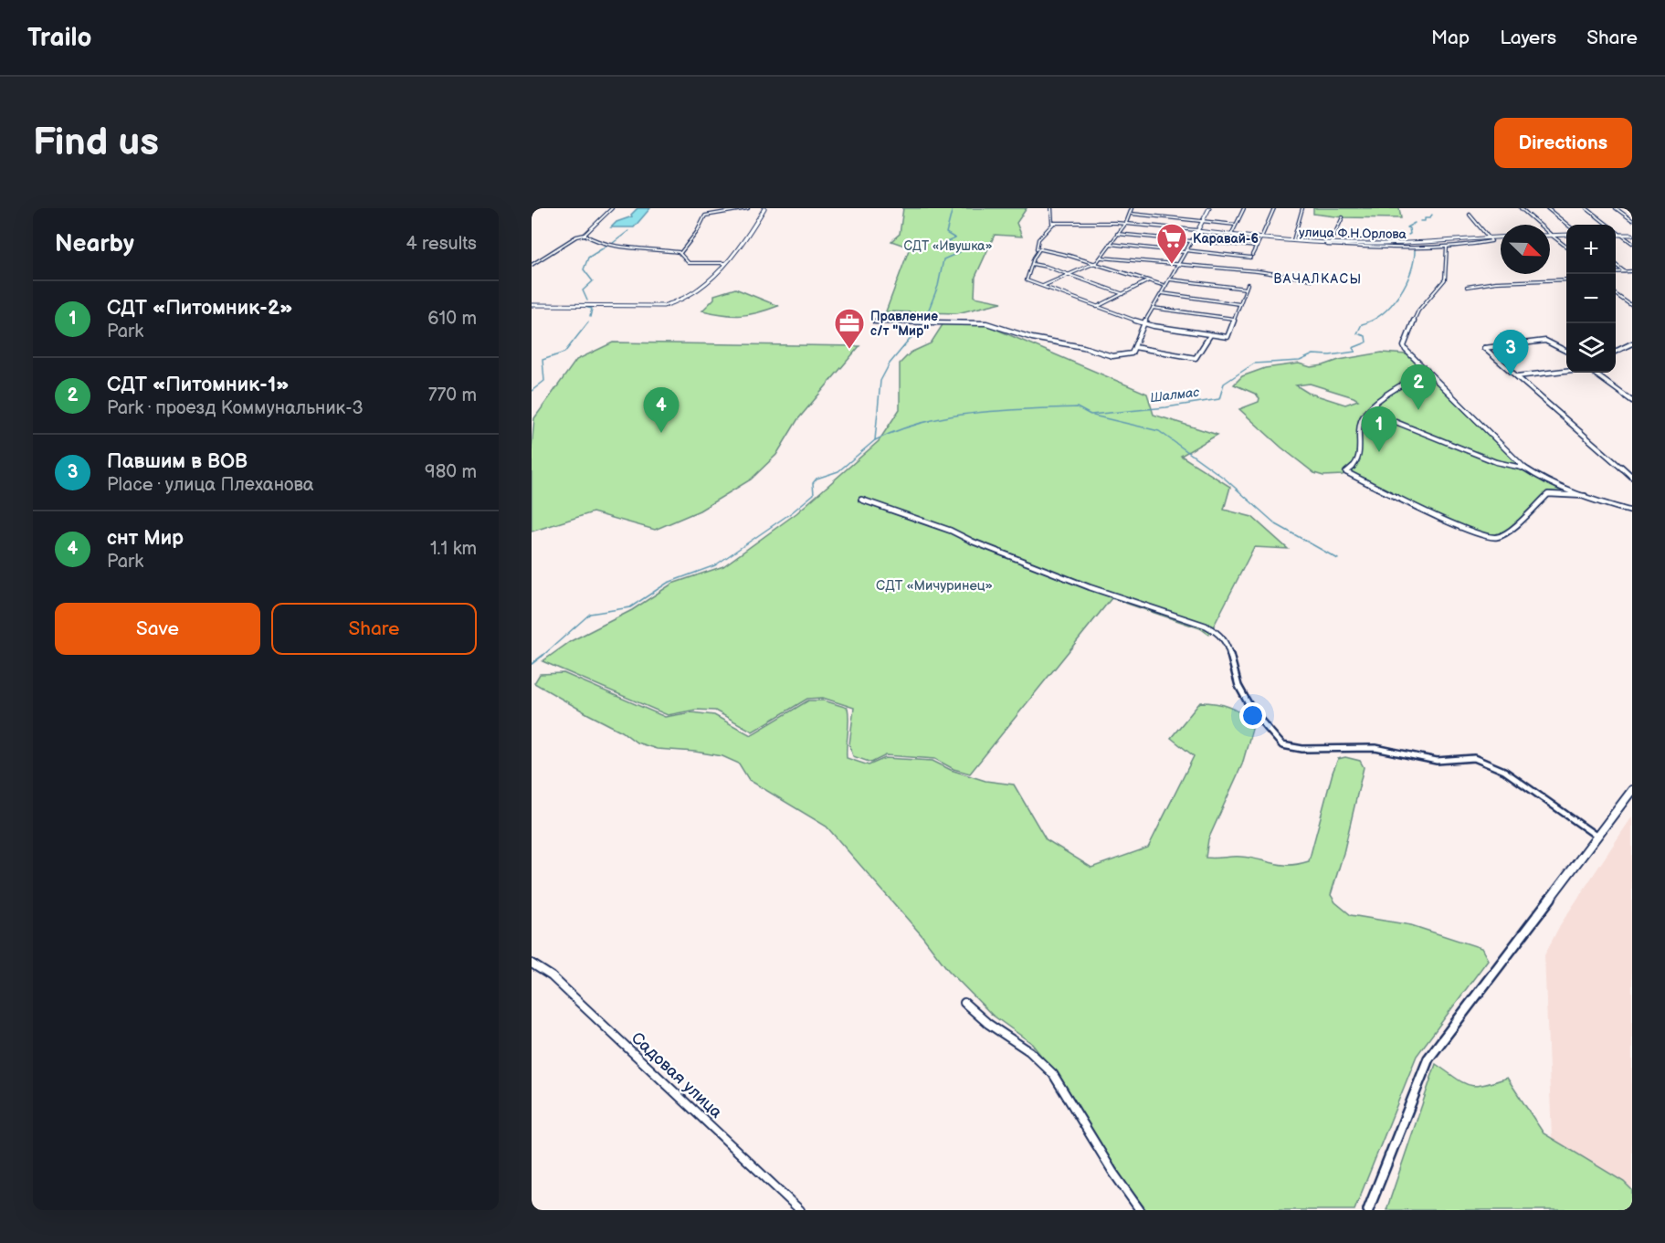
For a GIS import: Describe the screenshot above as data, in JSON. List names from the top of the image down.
{
  "streets": {
    "street": ["улица Ф.Н.Орлова", "Садовая улица"]
  },
  "districts": ["ВАЧАЛКАСЫ"],
  "water": ["Шалмас"],
  "parks": ["СДТ «Ивушка»", "СДТ «Мичуринец»"],
  "places": {
    "supermarket": ["Каравай-6"],
    "office": ["Правление с/т \"Мир\""]
  },
  "north": "bottom right",
  "page": {
    "header": "Trailo",
    "nav": ["Map", "Layers", "Share"],
    "buttons": [
      "Directions",
      ["Save", "Share"]
    ],
    "title": "Find us",
    "heading": ["Nearby", "4 results"],
    "map_buttons": ["+", "−"],
    "list": [
      {
        "mark": "1",
        "name": "СДТ «Питомник-2»",
        "note": "Park",
        "value": "610 m"
      },
      {
        "mark": "2",
        "name": "СДТ «Питомник-1»",
        "note": "Park · проезд Коммунальник-3",
        "value": "770 m"
      },
      {
        "mark": "3",
        "name": "Павшим в ВОВ",
        "note": "Place · улица Плеханова",
        "value": "980 m"
      },
      {
        "mark": "4",
        "name": "снт Мир",
        "note": "Park",
        "value": "1.1 km"
      }
    ],
    "pins": [
      "3",
      "2",
      "4",
      "1"
    ]
  }
}
